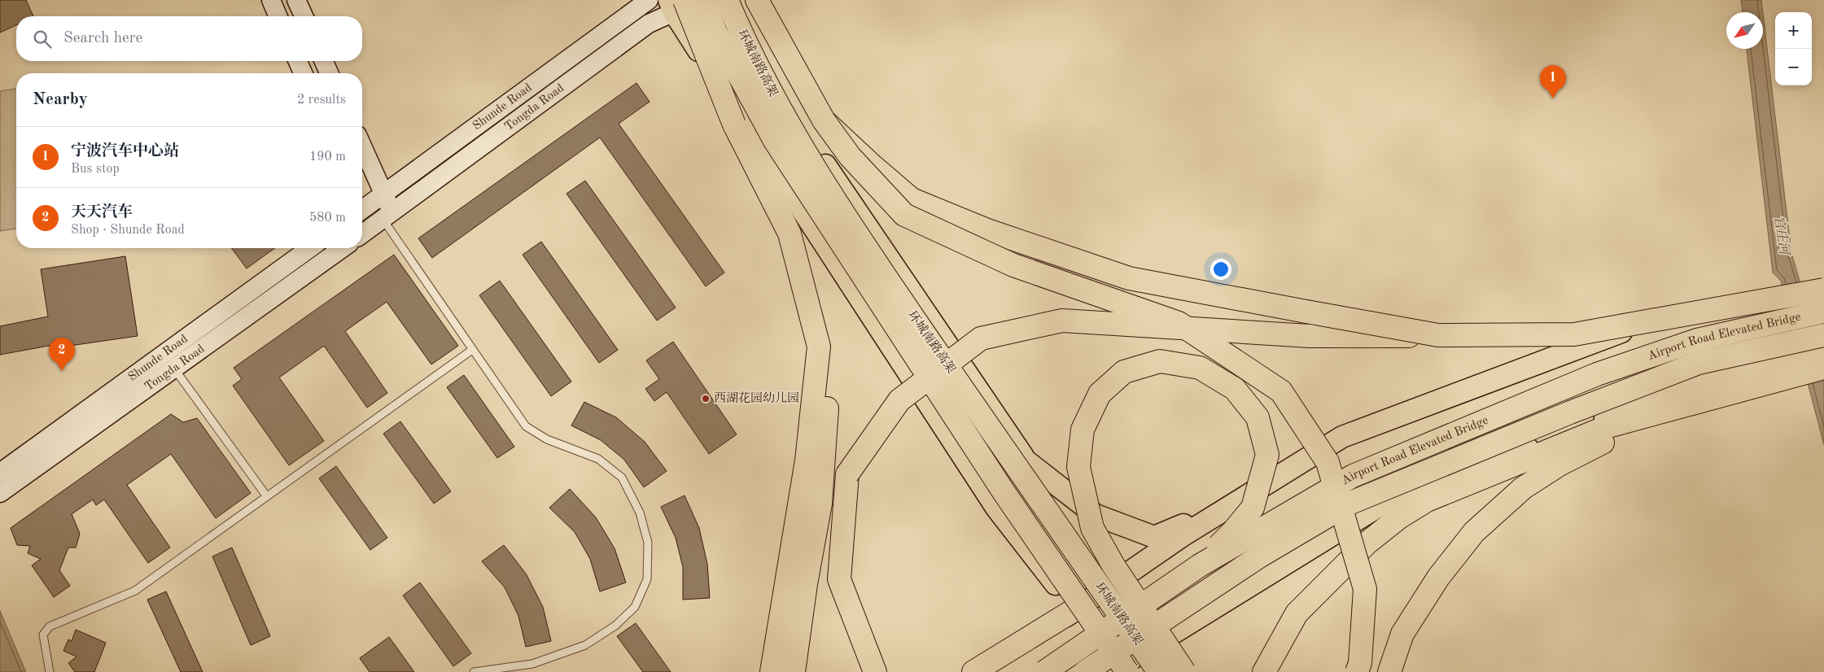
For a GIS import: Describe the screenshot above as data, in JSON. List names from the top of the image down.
{
  "streets": {
    "highway": ["环城南路高架", "Airport Road Elevated Bridge"],
    "street": ["Shunde Road", "Tongda Road"]
  },
  "water": ["官庄河"],
  "places": ["西湖花园幼儿园"],
  "north": "bottom left",
  "page": {
    "map_buttons": ["+", "−"],
    "search": "Search here",
    "pins": ["1", "2"],
    "heading": ["Nearby", "2 results"],
    "list": [
      {
        "mark": "1",
        "name": "宁波汽车中心站",
        "note": "Bus stop",
        "value": "190 m"
      },
      {
        "mark": "2",
        "name": "天天汽车",
        "note": "Shop · Shunde Road",
        "value": "580 m"
      }
    ]
  }
}
